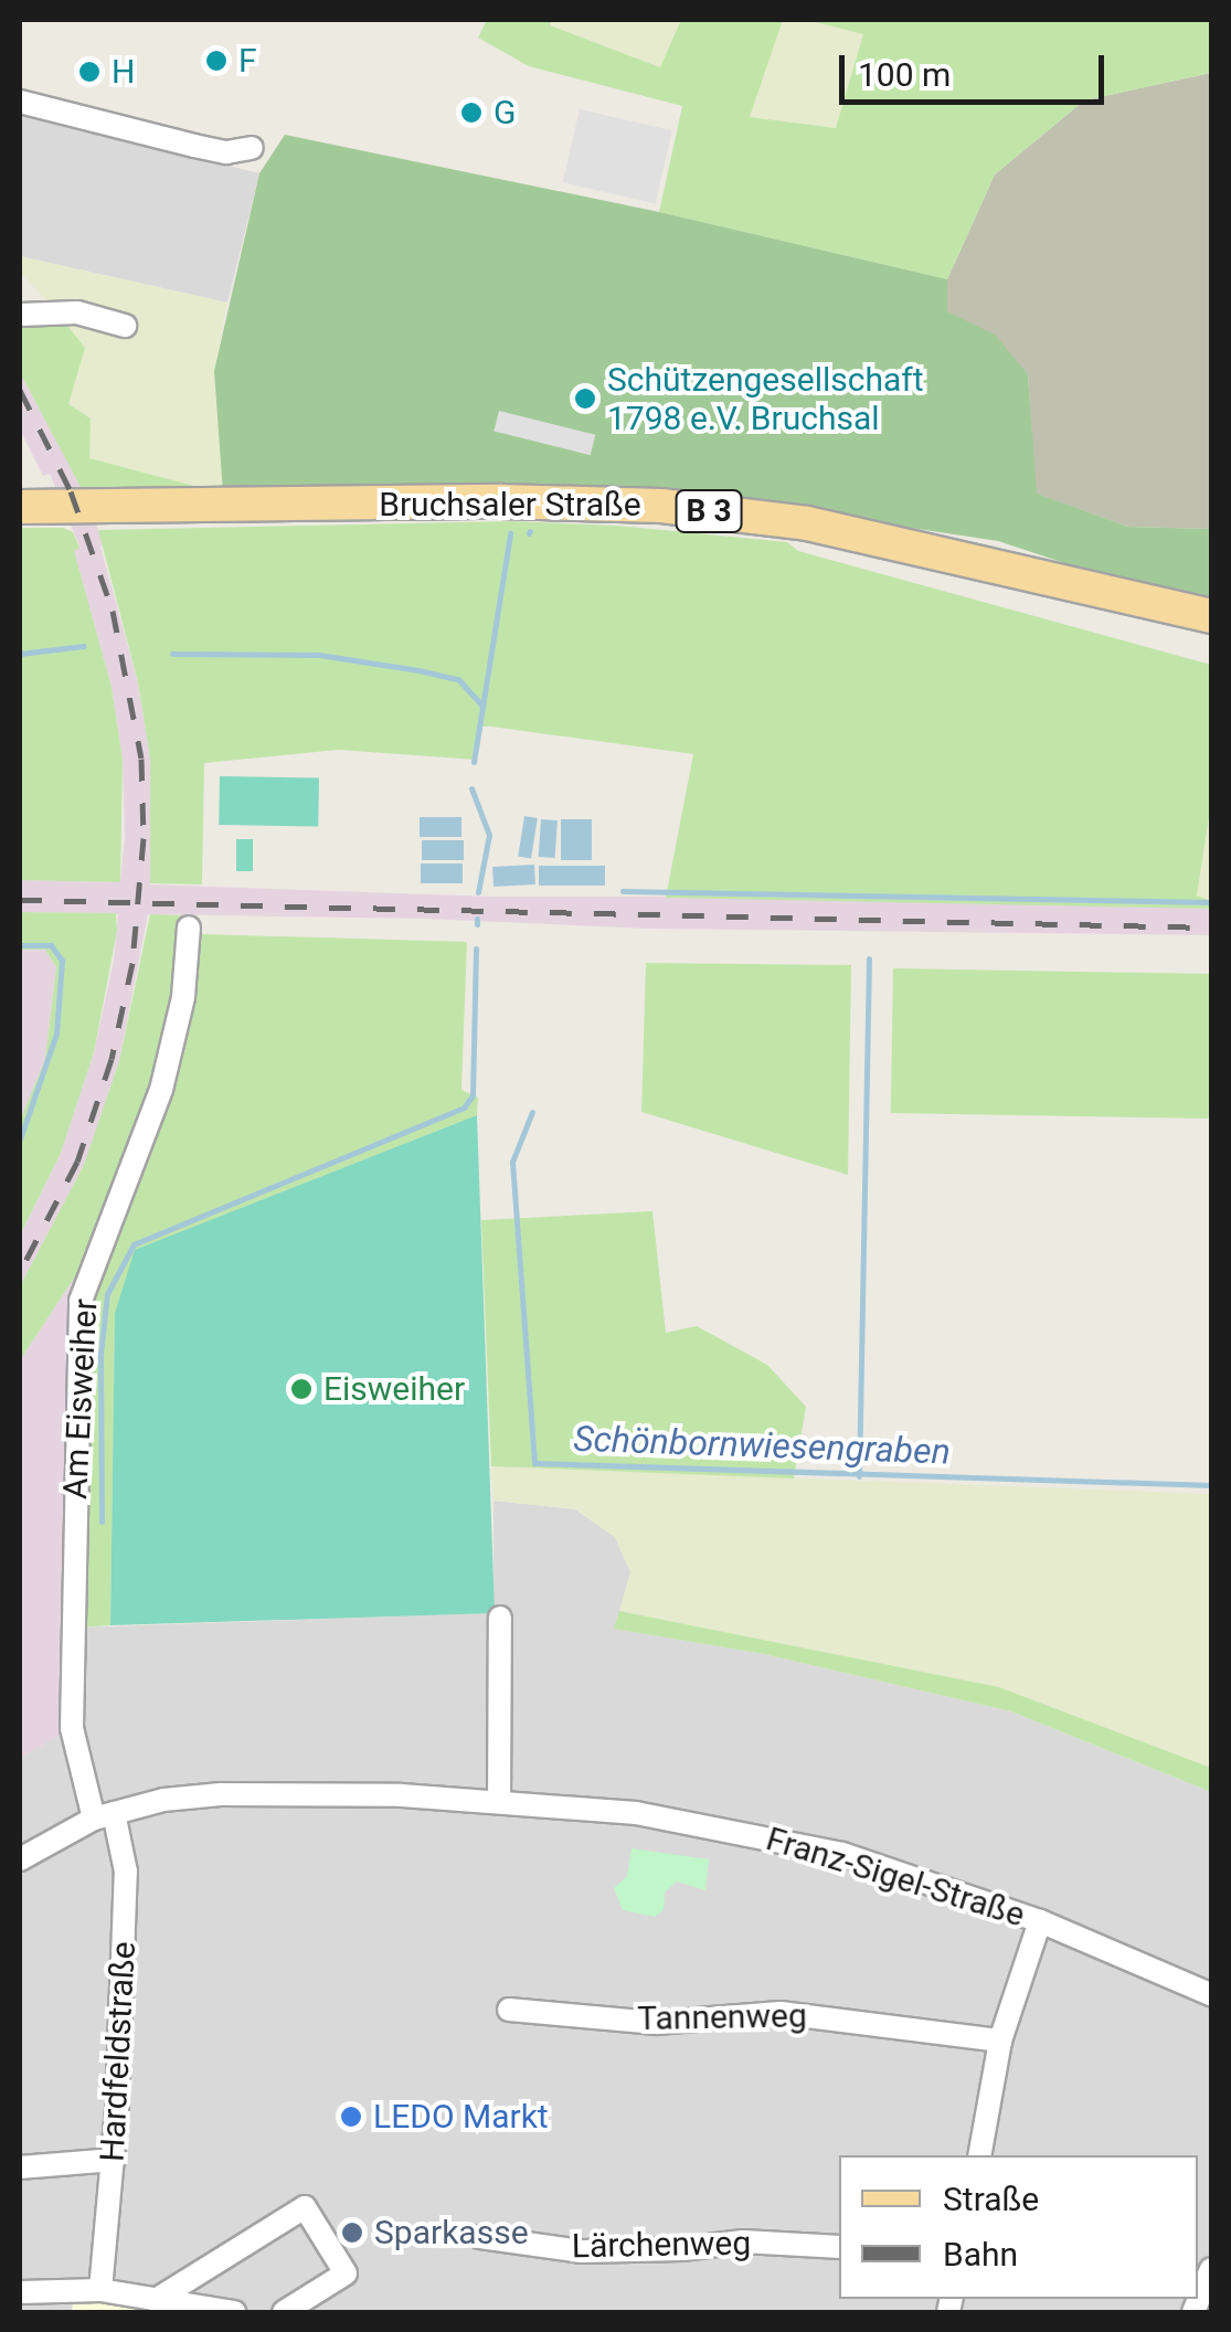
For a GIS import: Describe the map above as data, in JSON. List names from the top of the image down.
{
  "streets": {
    "main road": ["Bruchsaler Straße", "B 3"],
    "street": [
      "Am Eisweiher",
      "Franz-Sigel-Straße",
      "Tannenweg",
      "Hardfeldstraße",
      "Lärchenweg"
    ]
  },
  "crossings": [
    ["Am Eisweiher", "Franz-Sigel-Straße"],
    ["Am Eisweiher", "Hardfeldstraße"],
    ["Franz-Sigel-Straße", "Hardfeldstraße"]
  ],
  "water": ["Schönbornwiesengraben"],
  "places": [
    "F",
    "H",
    "G",
    "Schützengesellschaft 1798 e.V. Bruchsal",
    "Eisweiher",
    "LEDO Markt",
    "Sparkasse"
  ],
  "legend": ["Straße", "Bahn"],
  "scale_bar": "100 m"
}
